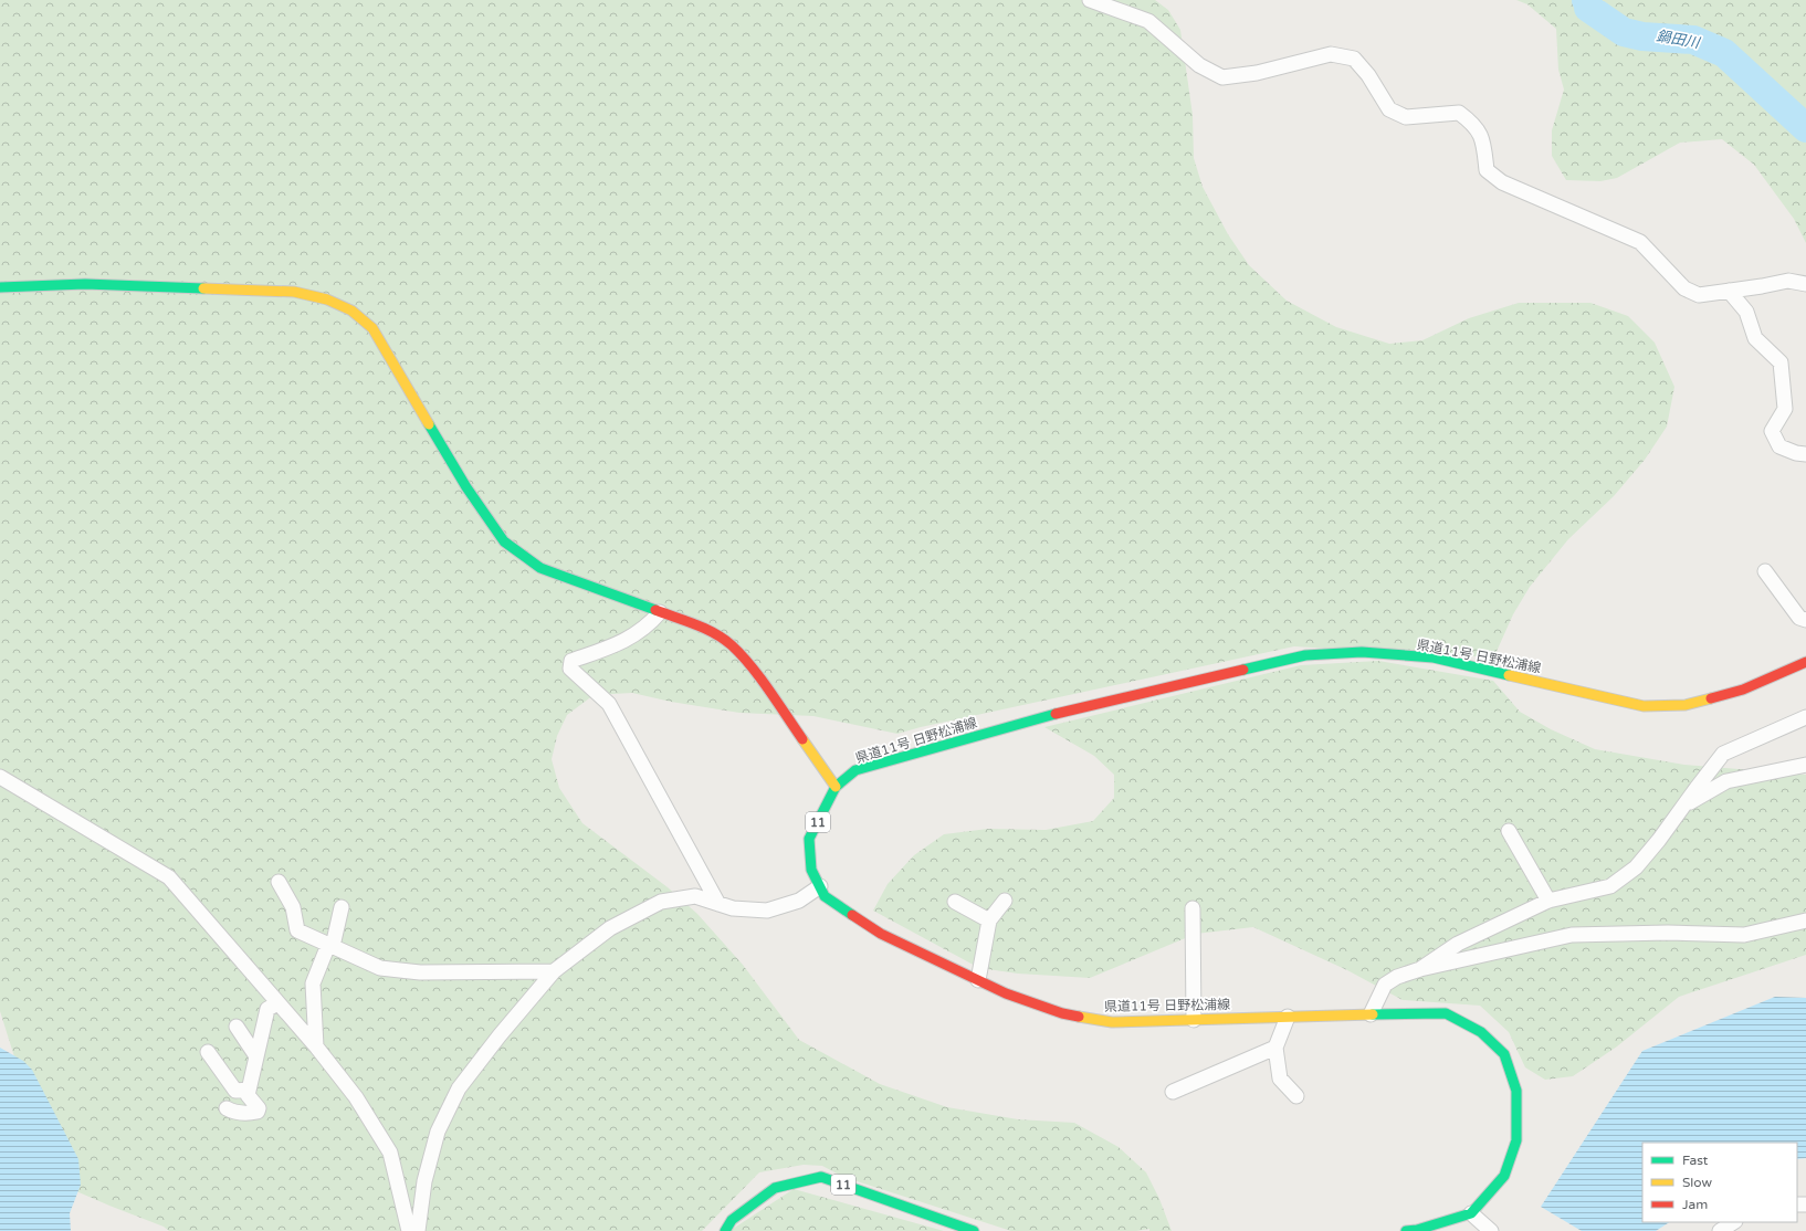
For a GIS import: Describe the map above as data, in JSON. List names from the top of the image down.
{
  "streets": {
    "main road": ["県道11号 日野松浦線", "11"]
  },
  "water": ["鍋田川"],
  "legend": ["Fast", "Slow", "Jam"]
}
